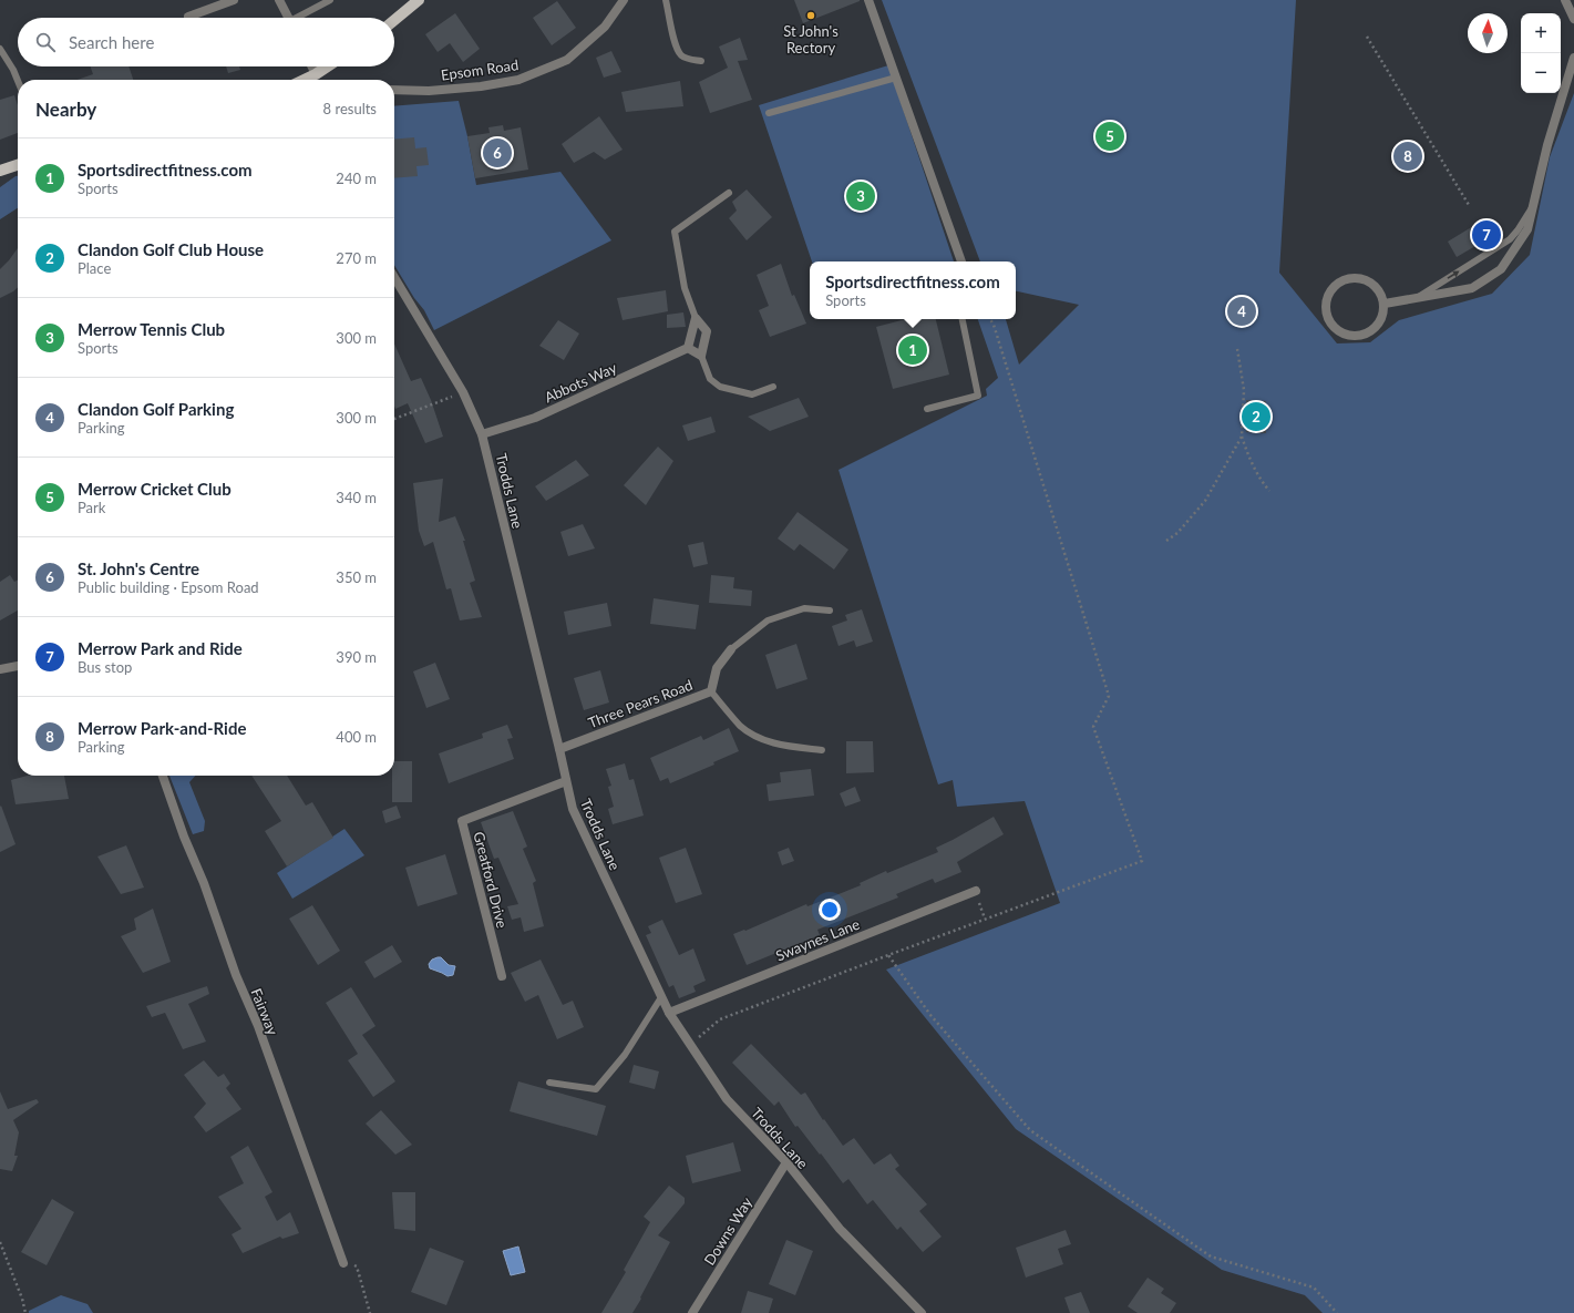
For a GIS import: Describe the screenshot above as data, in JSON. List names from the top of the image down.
{
  "streets": {
    "street": [
      "Epsom Road",
      "Abbots Way",
      "Trodds Lane",
      "Three Pears Road",
      "Greatford Drive",
      "Swaynes Lane",
      "Fairway",
      "Downs Way"
    ]
  },
  "crossings": [
    ["Abbots Way", "Trodds Lane"],
    ["Trodds Lane", "Three Pears Road"],
    ["Trodds Lane", "Greatford Drive"],
    ["Trodds Lane", "Swaynes Lane"],
    ["Trodds Lane", "Downs Way"]
  ],
  "places": ["St John's Rectory"],
  "north": "top",
  "page": {
    "map_buttons": ["+", "−"],
    "search": "Search here",
    "heading": ["Nearby", "8 results"],
    "pins": [
      "5",
      "6",
      "8",
      "3",
      "7",
      "4",
      "1",
      "2"
    ],
    "list": [
      {
        "mark": "1",
        "name": "Sportsdirectfitness.com",
        "note": "Sports",
        "value": "240 m"
      },
      {
        "mark": "2",
        "name": "Clandon Golf Club House",
        "note": "Place",
        "value": "270 m"
      },
      {
        "mark": "3",
        "name": "Merrow Tennis Club",
        "note": "Sports",
        "value": "300 m"
      },
      {
        "mark": "4",
        "name": "Clandon Golf Parking",
        "note": "Parking",
        "value": "300 m"
      },
      {
        "mark": "5",
        "name": "Merrow Cricket Club",
        "note": "Park",
        "value": "340 m"
      },
      {
        "mark": "6",
        "name": "St. John's Centre",
        "note": "Public building · Epsom Road",
        "value": "350 m"
      },
      {
        "mark": "7",
        "name": "Merrow Park and Ride",
        "note": "Bus stop",
        "value": "390 m"
      },
      {
        "mark": "8",
        "name": "Merrow Park-and-Ride",
        "note": "Parking",
        "value": "400 m"
      }
    ],
    "popup": ["Sportsdirectfitness.com", "Sports"]
  }
}
